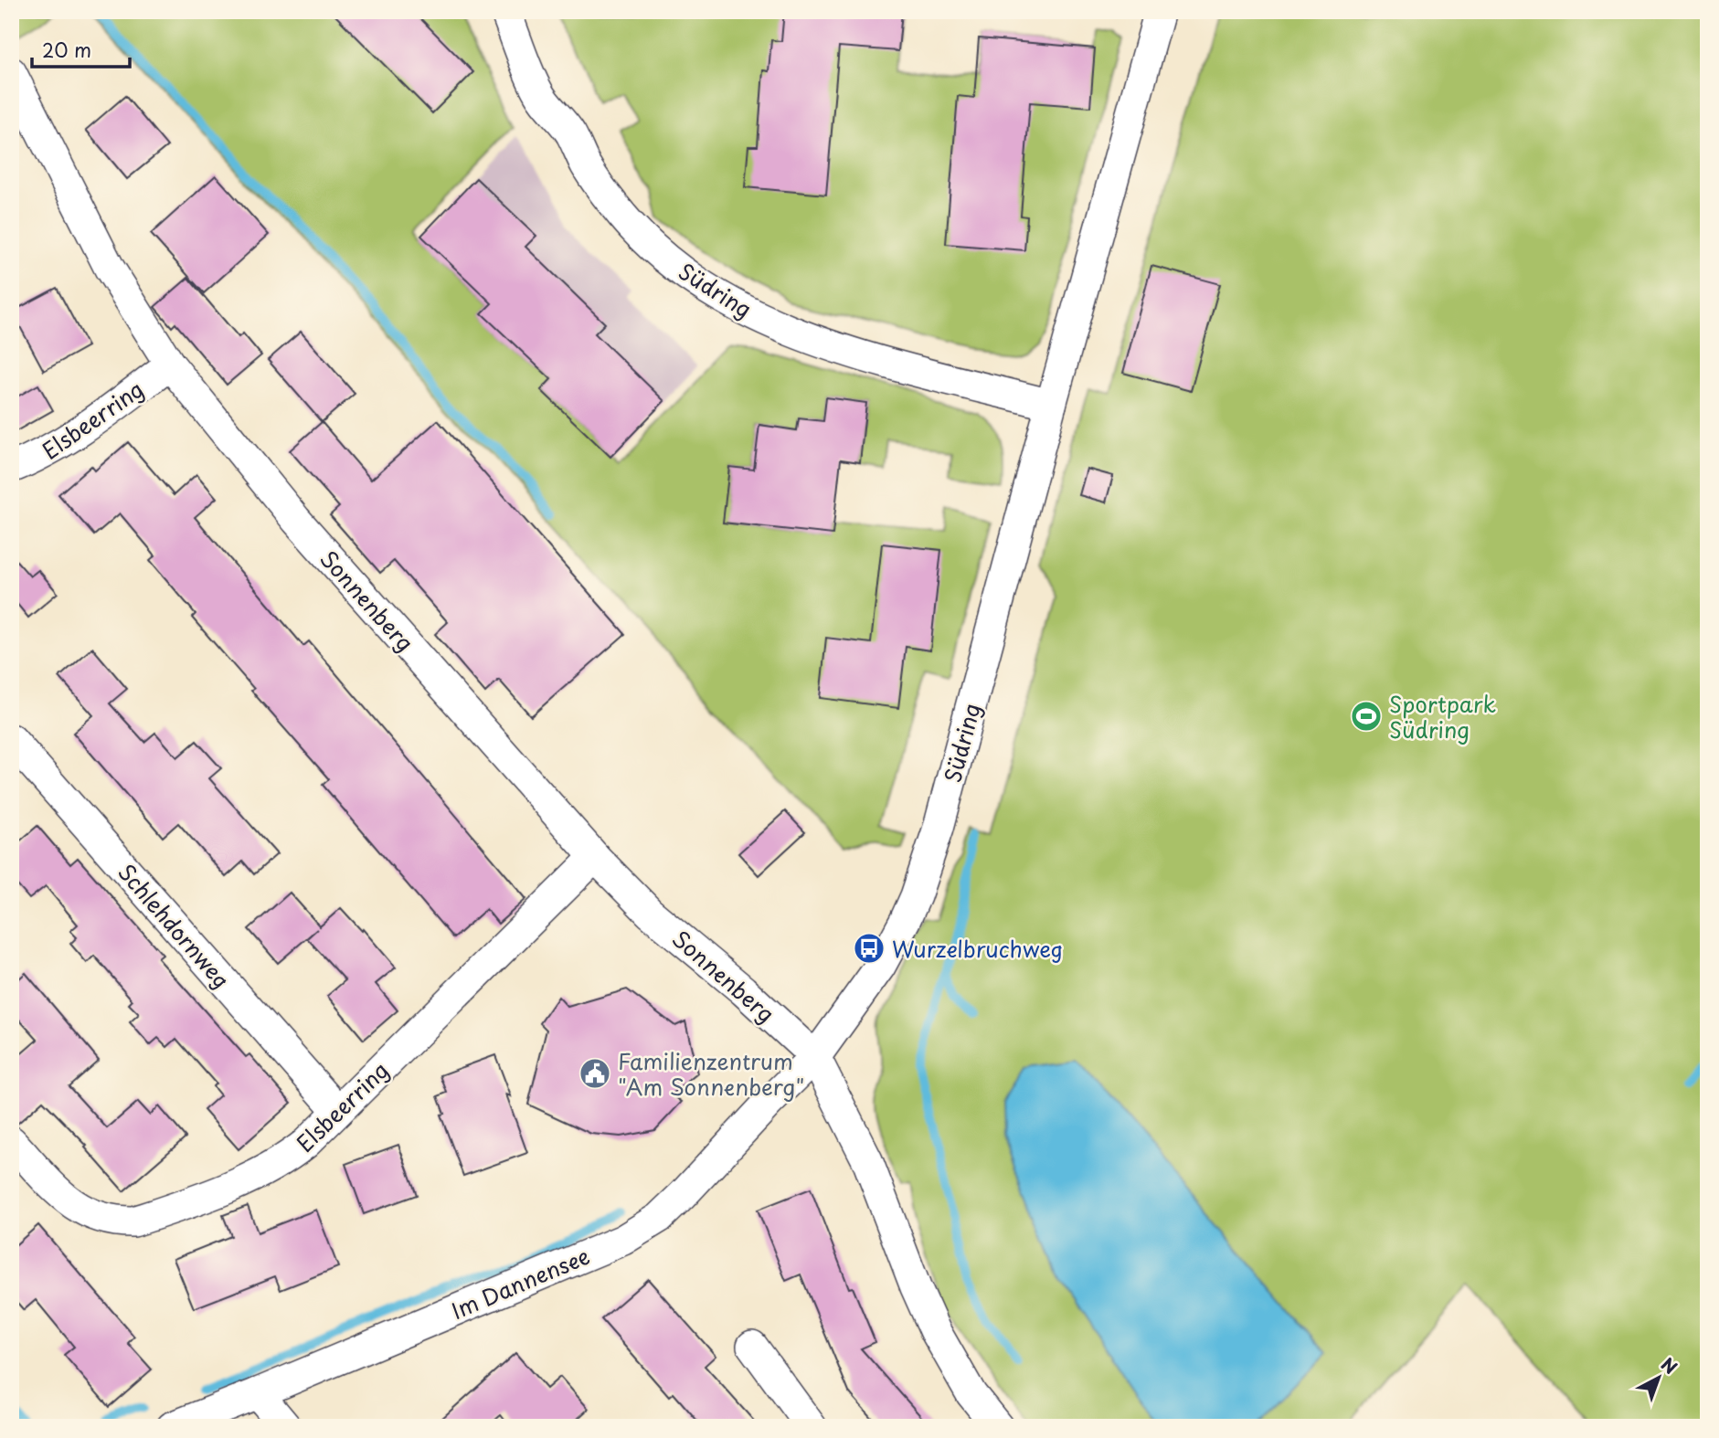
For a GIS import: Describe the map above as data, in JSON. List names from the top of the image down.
{
  "streets": {
    "street": [
      "Südring",
      "Elsbeerring",
      "Sonnenberg",
      "Schlehdornweg",
      "Im Dannensee"
    ]
  },
  "crossings": [
    ["Südring", "Sonnenberg"],
    ["Südring", "Im Dannensee"],
    ["Elsbeerring", "Sonnenberg"],
    ["Elsbeerring", "Schlehdornweg"],
    ["Sonnenberg", "Im Dannensee"]
  ],
  "places": {
    "sports": ["Sportpark Südring"],
    "bus stop": ["Wurzelbruchweg"],
    "public building": ["Familienzentrum \"Am Sonnenberg\""]
  },
  "scale_bar": "20 m",
  "north": "top right"
}
